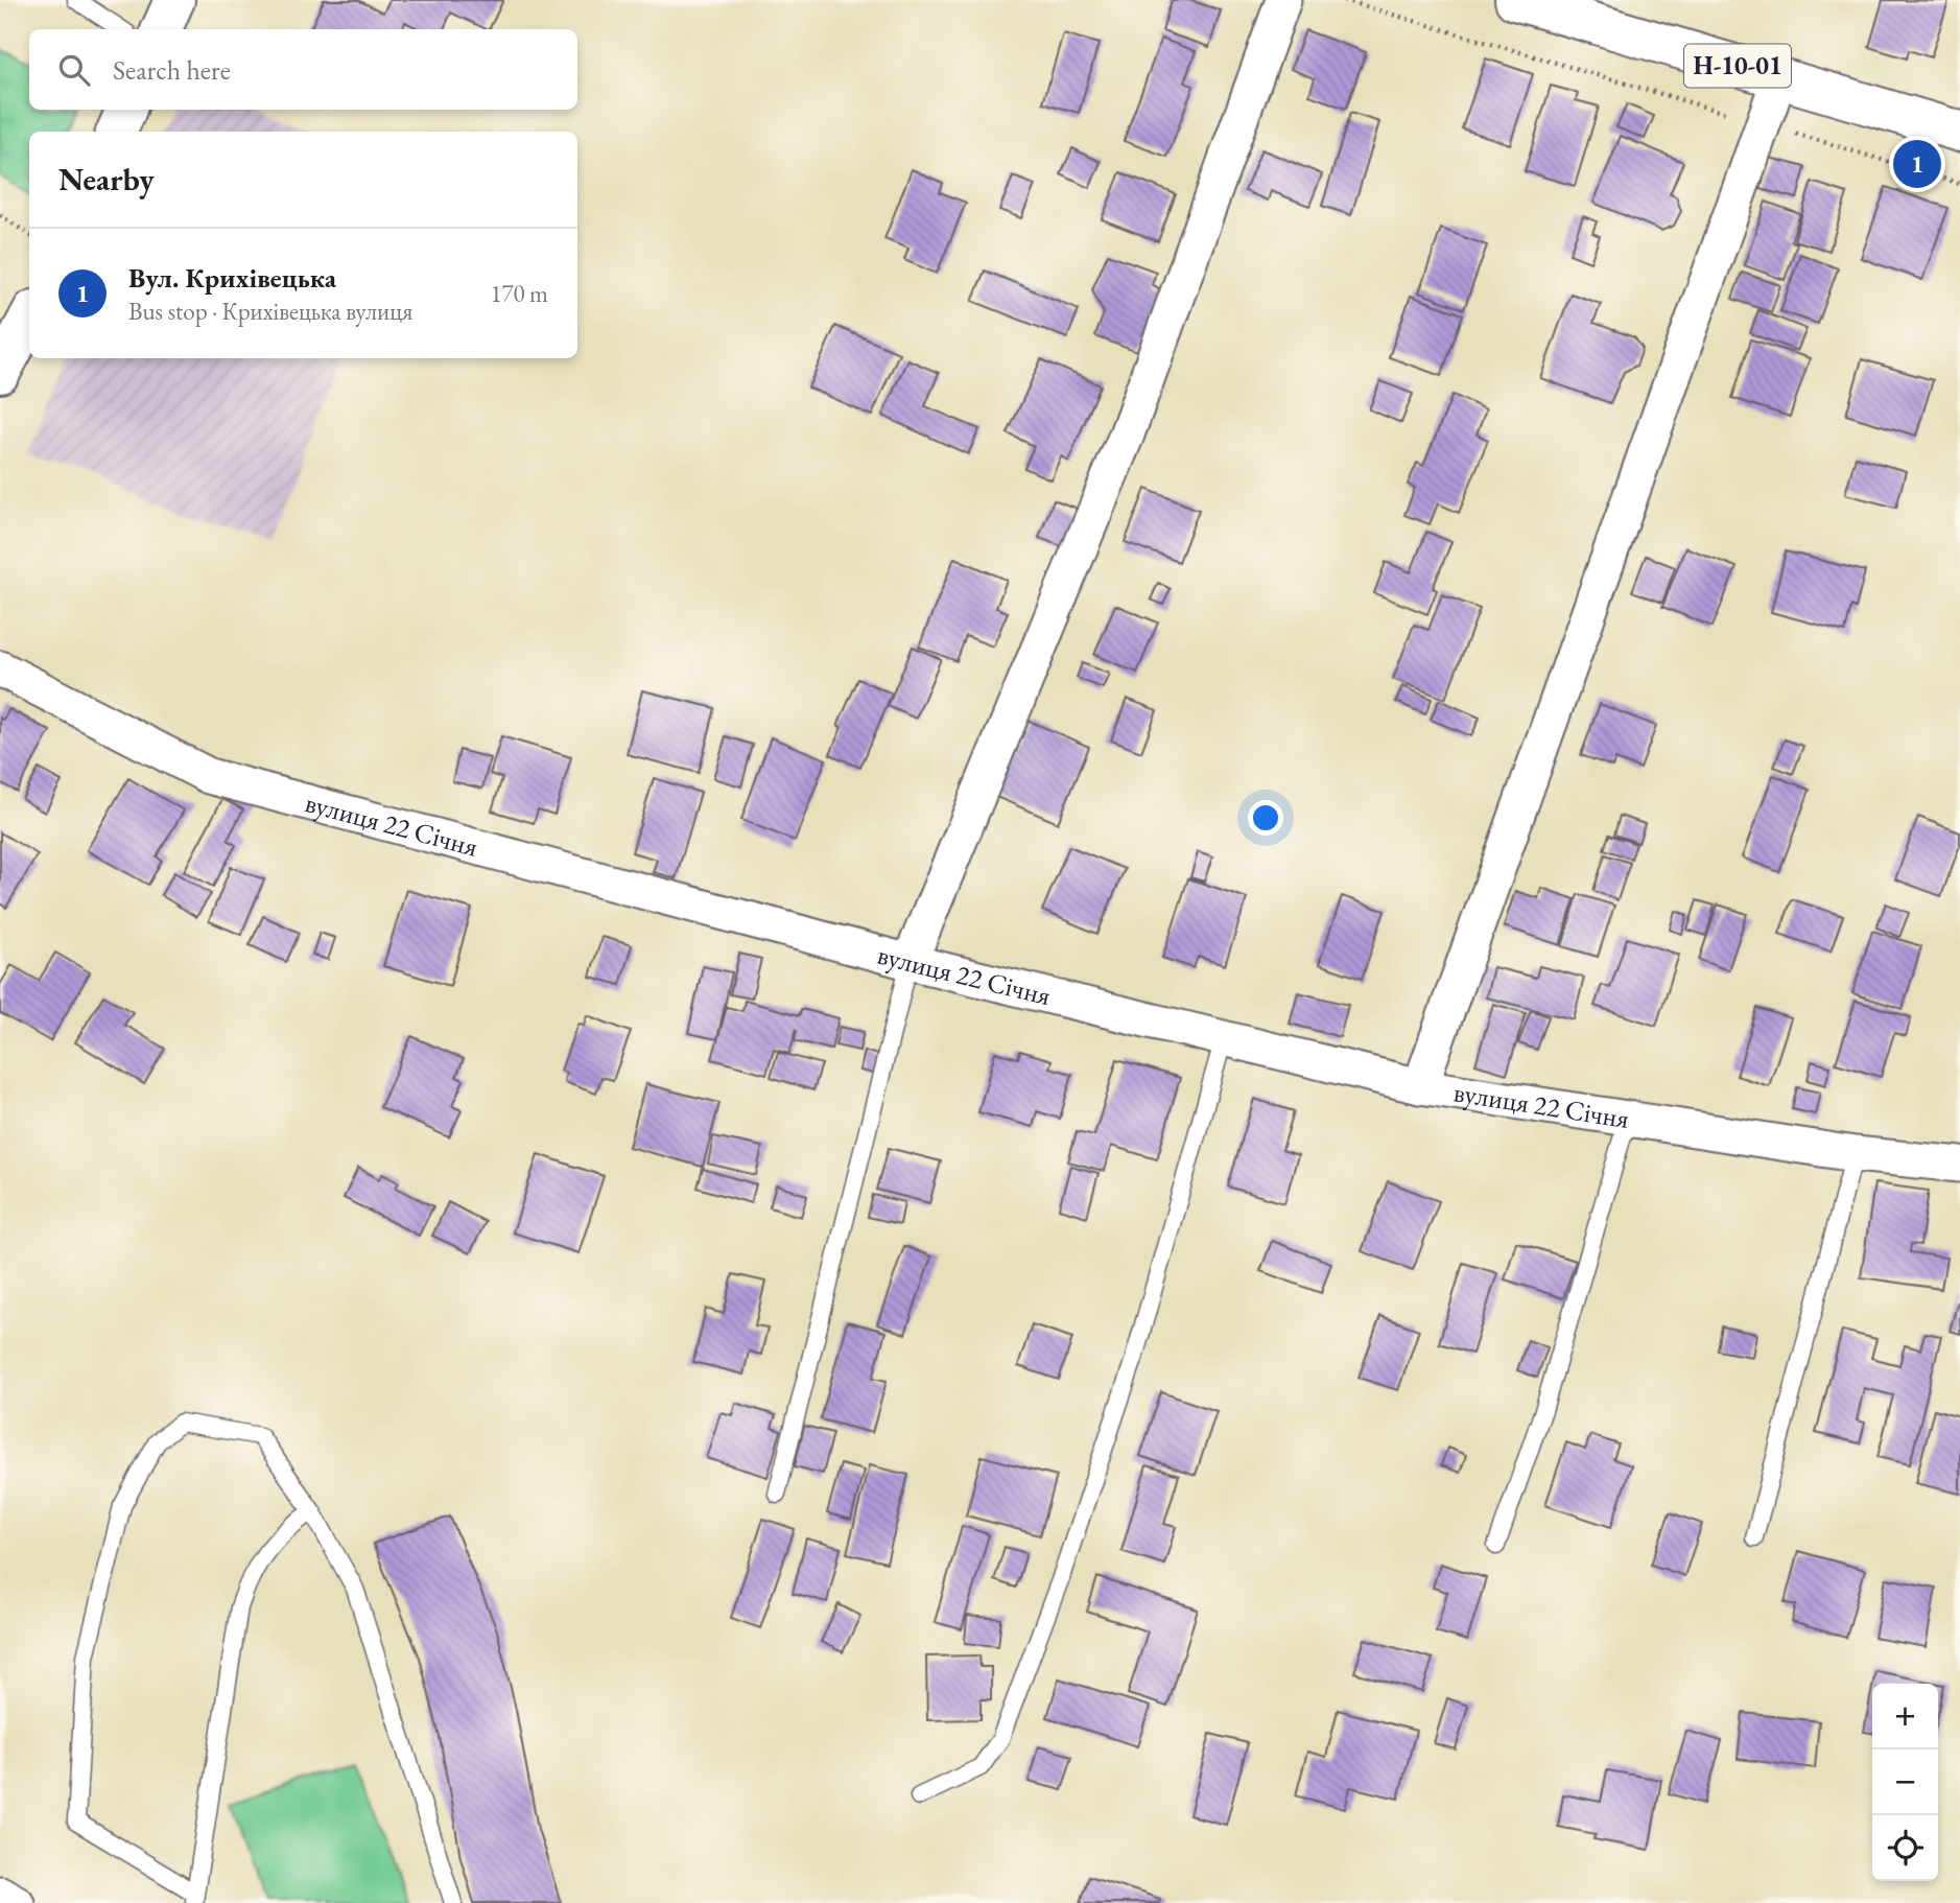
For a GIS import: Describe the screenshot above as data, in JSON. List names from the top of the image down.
{
  "streets": {
    "main road": ["Н-10-01"],
    "street": ["вулиця 22 Січня"]
  },
  "page": {
    "search": "Search here",
    "heading": "Nearby",
    "pins": "1",
    "list": [
      {
        "mark": "1",
        "name": "Вул. Крихівецька",
        "note": "Bus stop · Крихівецька вулиця",
        "value": "170 m"
      }
    ],
    "map_buttons": ["+", "−"]
  }
}
